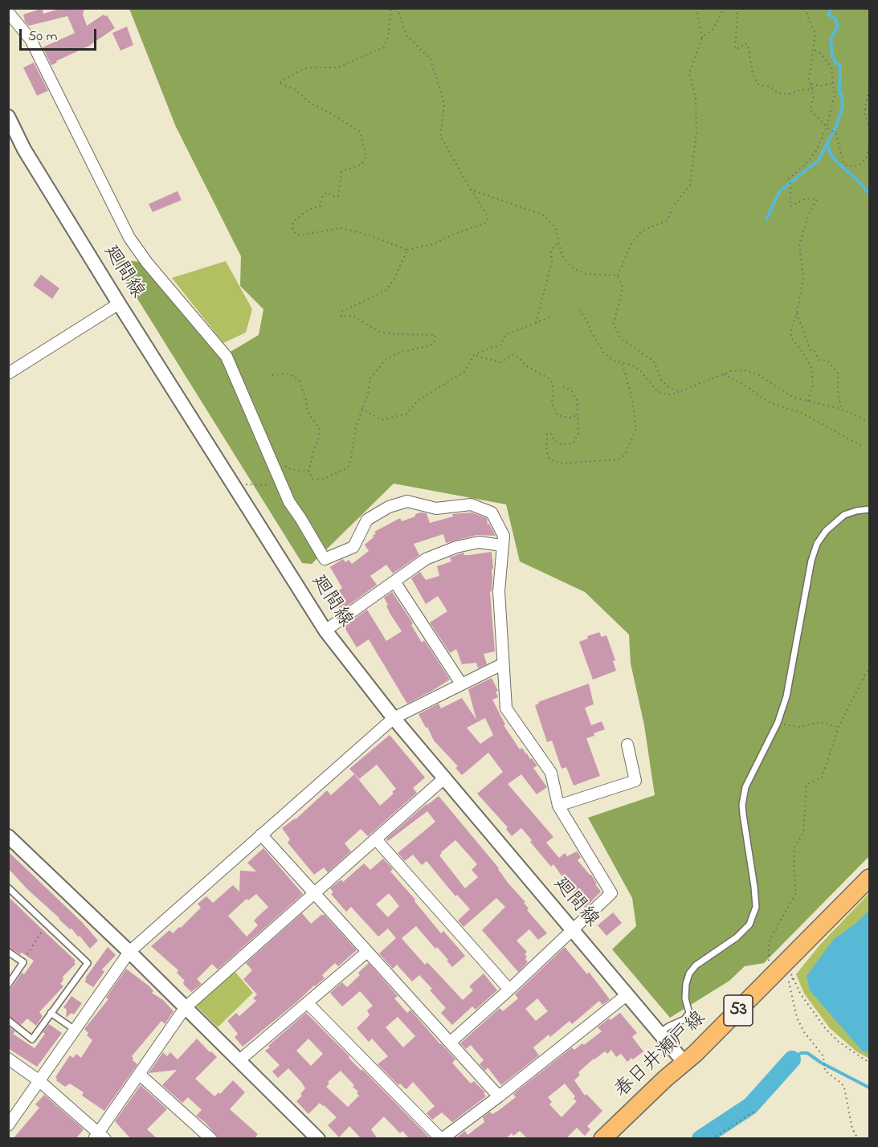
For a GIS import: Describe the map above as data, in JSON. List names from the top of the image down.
{
  "streets": {
    "main road": ["53", "春日井瀬戸線"],
    "street": ["廻間線"]
  },
  "crossings": [
    ["廻間線", "春日井瀬戸線"]
  ],
  "scale_bar": "50 m"
}
